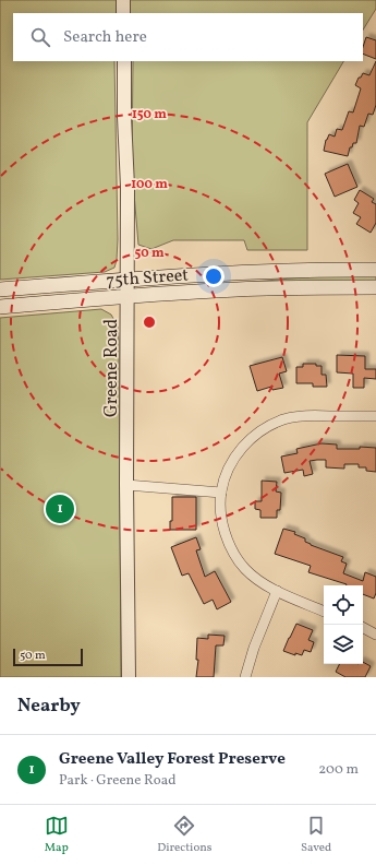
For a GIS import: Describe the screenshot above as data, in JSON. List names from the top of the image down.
{
  "streets": {
    "main road": ["75th Street"],
    "street": ["Greene Road"]
  },
  "crossings": [
    ["75th Street", "Greene Road"]
  ],
  "scale_bar": "50 m",
  "page": {
    "search": "Search here",
    "pins": "1",
    "scale": "50 m",
    "heading": "Nearby",
    "list": [
      {
        "mark": "1",
        "name": "Greene Valley Forest Preserve",
        "note": "Park · Greene Road",
        "value": "200 m"
      }
    ],
    "nav": ["Map", "Directions", "Saved"]
  },
  "rings": ["150 m", "100 m", "50 m"]
}
